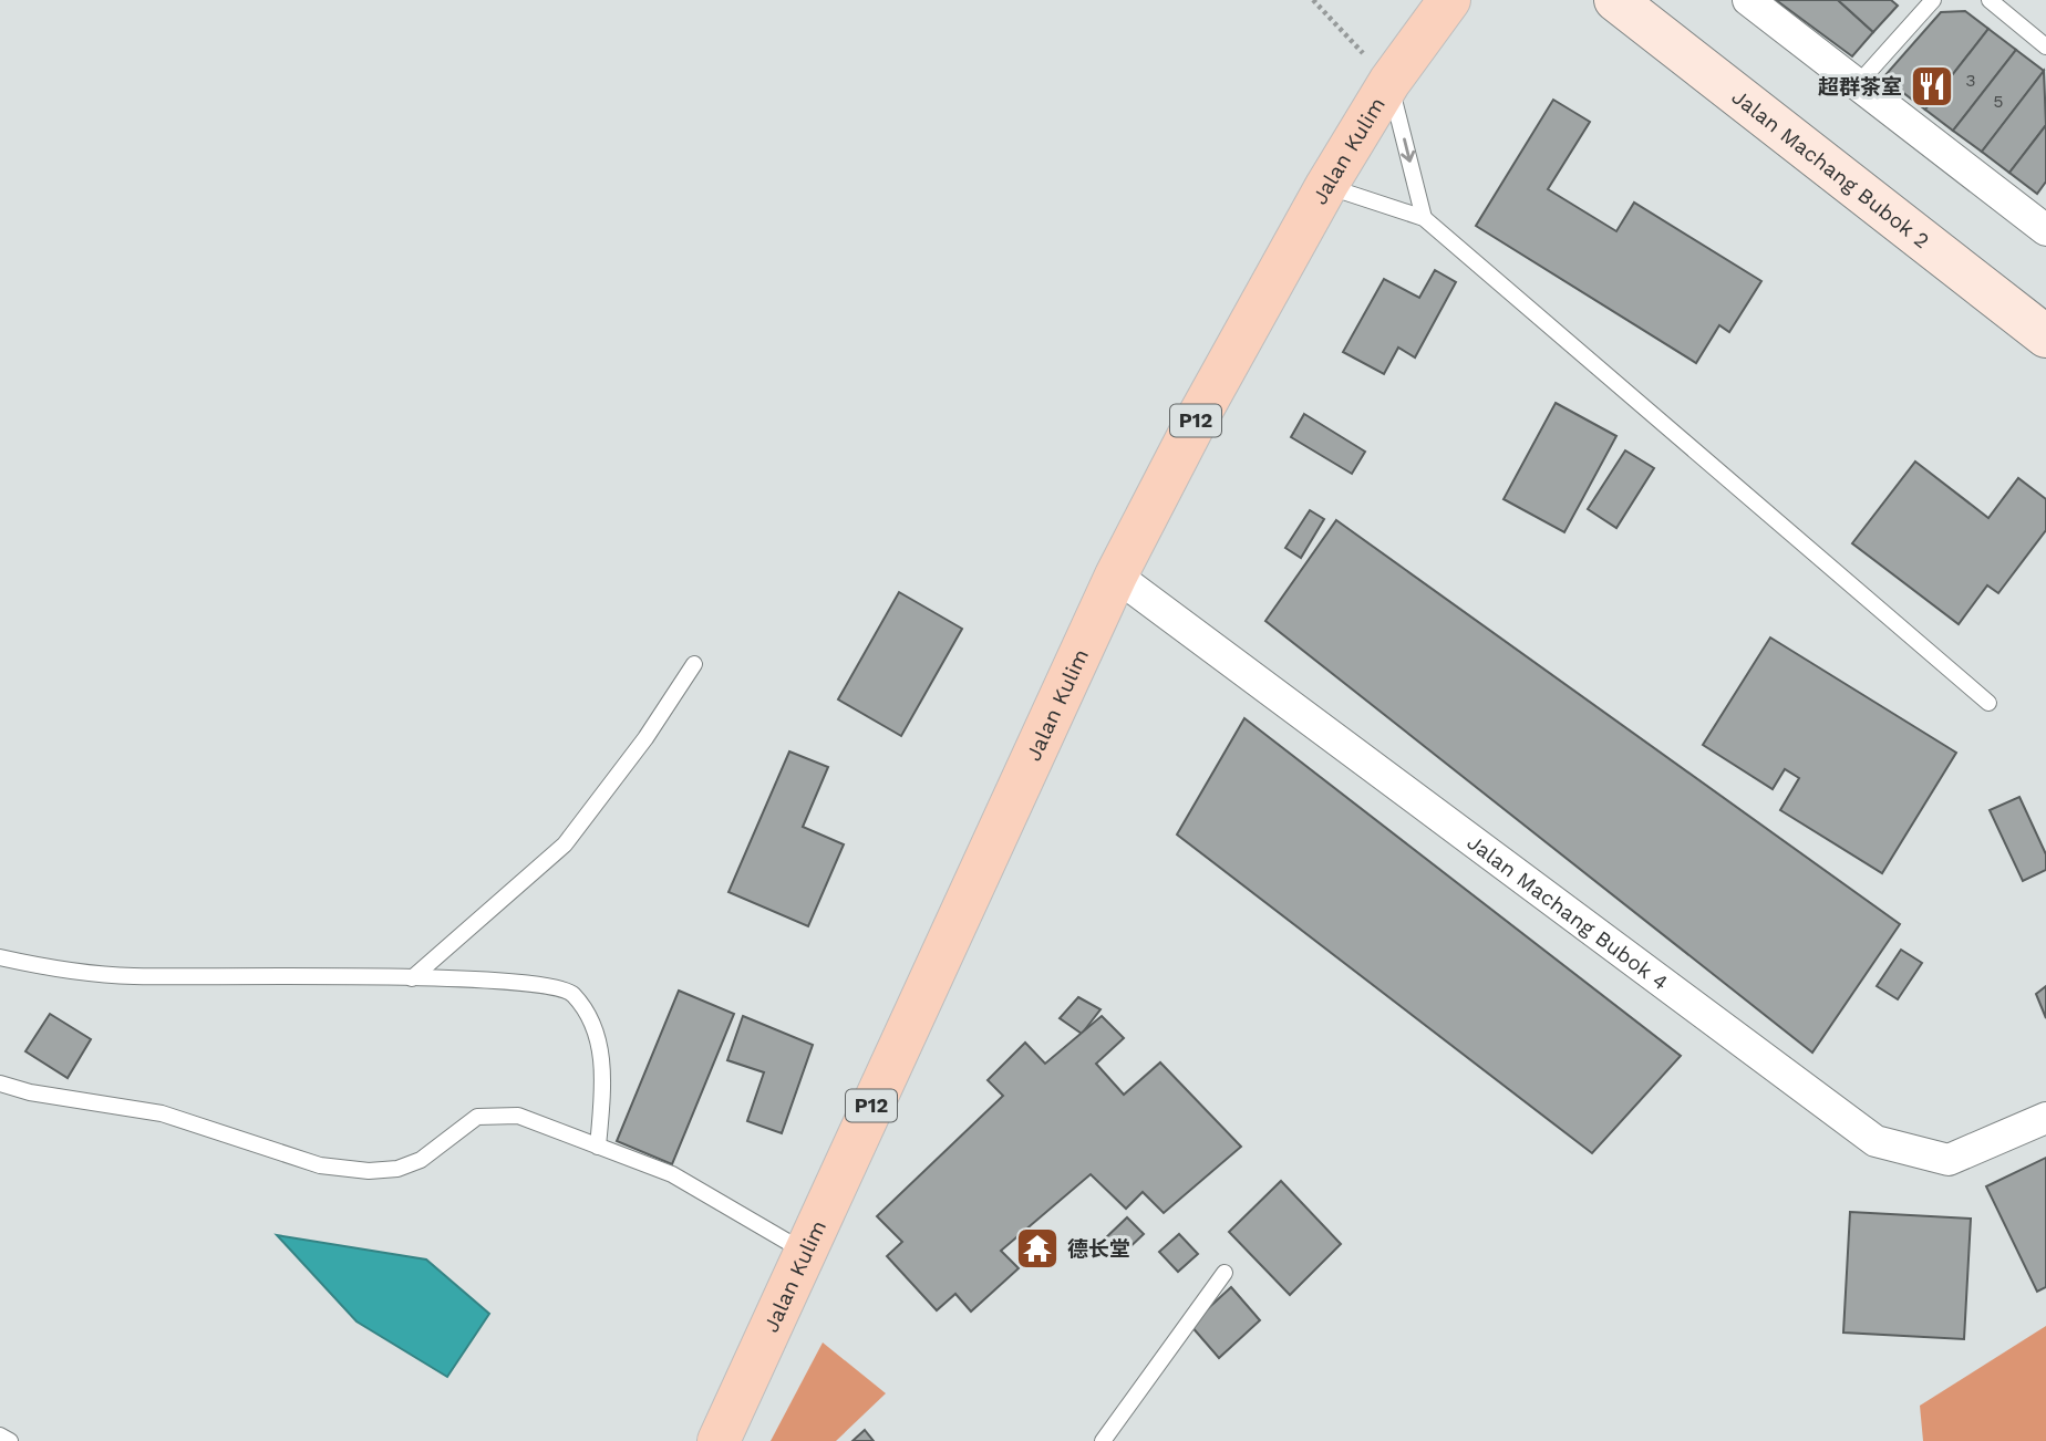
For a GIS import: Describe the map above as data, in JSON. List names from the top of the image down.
{
  "streets": {
    "main road": ["Jalan Kulim", "P12"],
    "street": ["Jalan Machang Bubok 2", "Jalan Machang Bubok 4"]
  },
  "crossings": [
    ["Jalan Kulim", "Jalan Machang Bubok 4"]
  ],
  "places": {
    "restaurant": ["超群茶室"],
    "temple": ["德长堂"]
  },
  "house_numbers": ["3", "5"]
}
